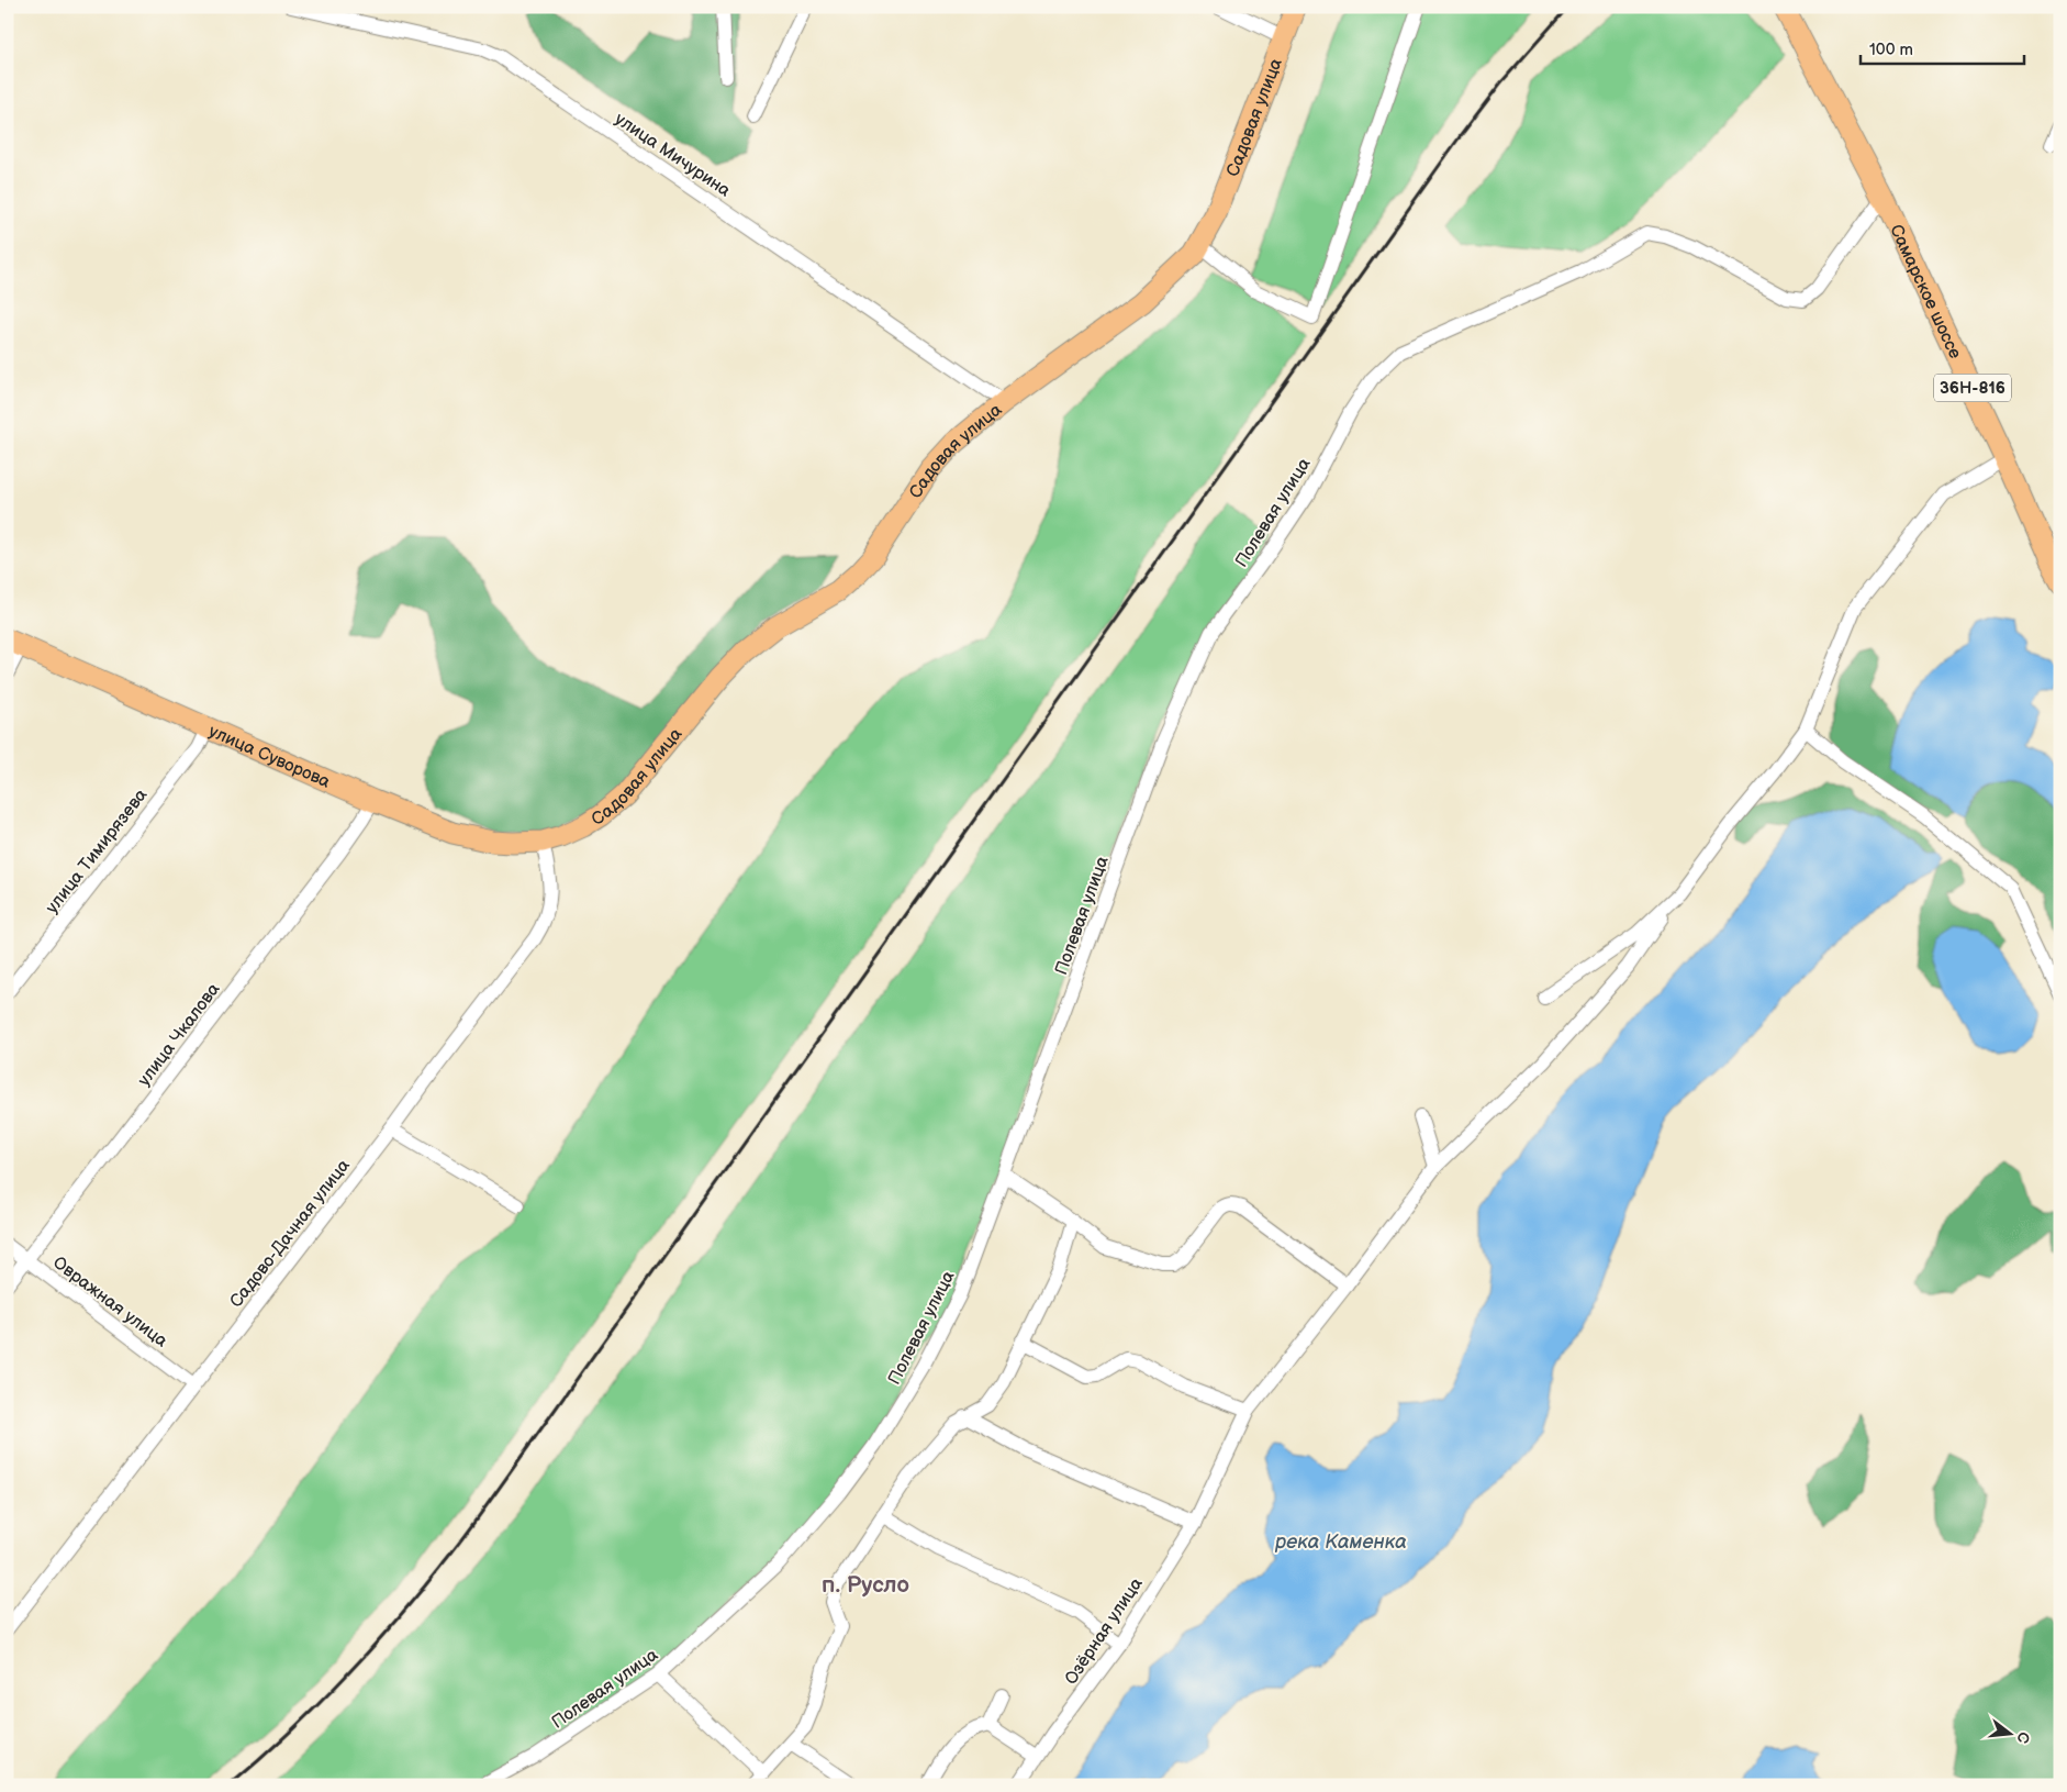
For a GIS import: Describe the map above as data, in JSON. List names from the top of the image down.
{
  "streets": {
    "main road": [
      "Садовая улица",
      "Самарское шоссе",
      "36Н-816",
      "улица Суворова"
    ],
    "street": [
      "улица Мичурина",
      "Полевая улица",
      "улица Тимирязева",
      "улица Чкалова",
      "Садово-Дачная улица",
      "Овражная улица",
      "Озёрная улица"
    ]
  },
  "crossings": [
    ["Садовая улица", "улица Мичурина"],
    ["Садовая улица", "улица Суворова"],
    ["Садовая улица", "Садово-Дачная улица"],
    ["Самарское шоссе", "Полевая улица"],
    ["улица Суворова", "улица Тимирязева"],
    ["улица Суворова", "улица Чкалова"],
    ["улица Суворова", "Садово-Дачная улица"],
    ["улица Чкалова", "Овражная улица"],
    ["Садово-Дачная улица", "Овражная улица"]
  ],
  "districts": ["п. Русло"],
  "water": ["река Каменка"],
  "scale_bar": "100 m",
  "north": "right"
}
